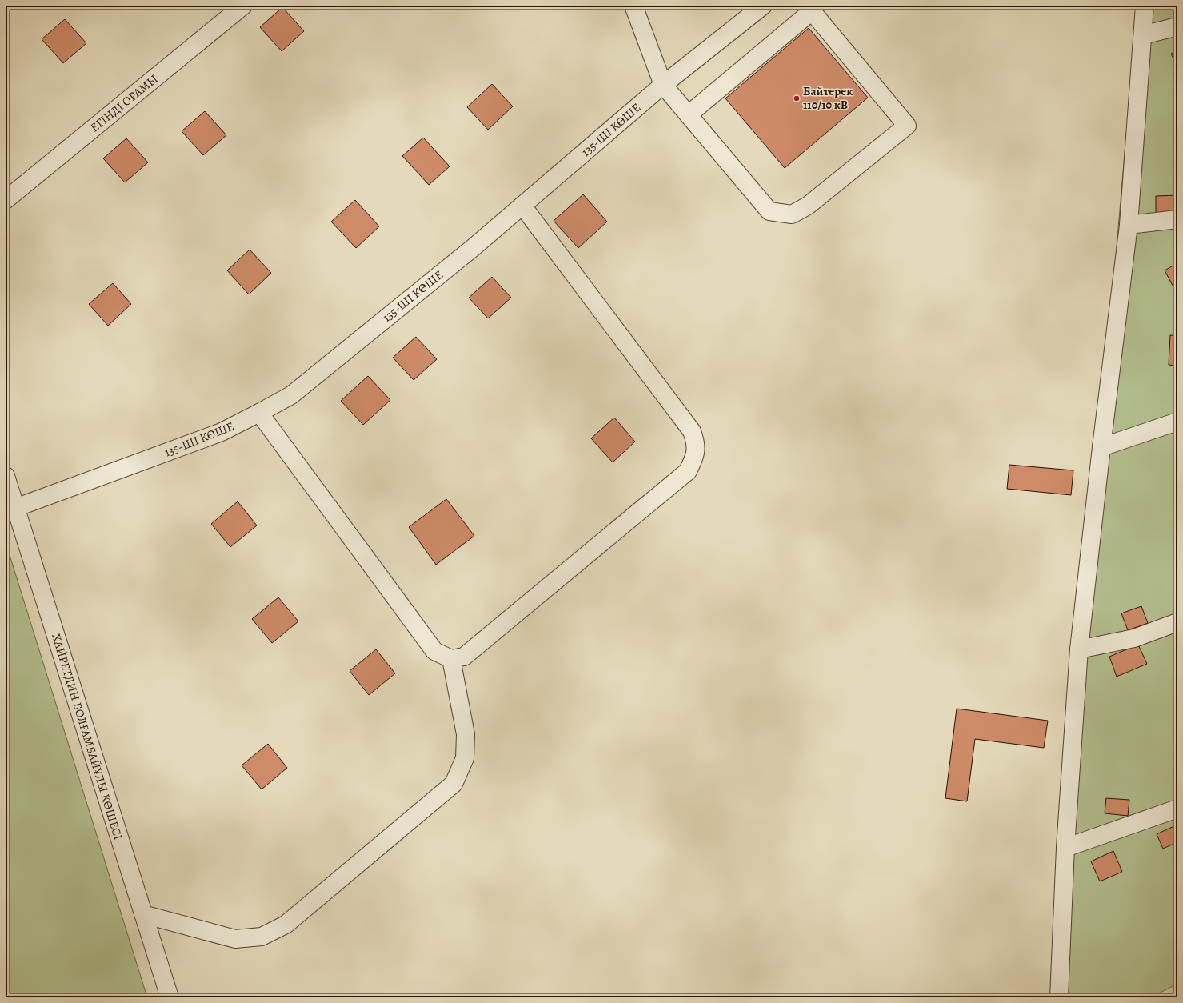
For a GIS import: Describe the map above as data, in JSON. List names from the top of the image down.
{
  "streets": {
    "street": ["ЕГІНДІ ОРАМЫ", "135-ШІ КӨШЕ", "ХАЙРЕТДИН БОЛҒАМБАЙҰЛЫ КӨШЕСІ"]
  },
  "crossings": [
    ["135-ШІ КӨШЕ", "ХАЙРЕТДИН БОЛҒАМБАЙҰЛЫ КӨШЕСІ"]
  ],
  "places": ["Байтерек 110/10 кВ"]
}
